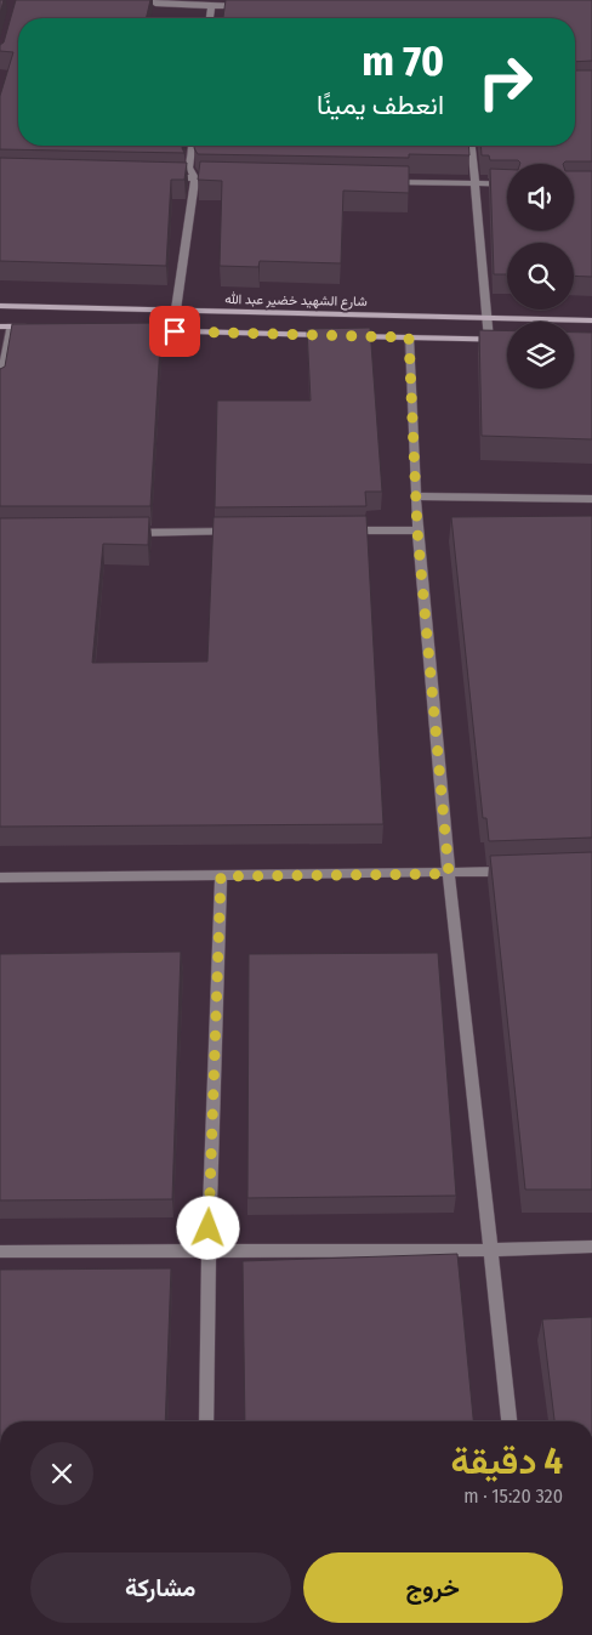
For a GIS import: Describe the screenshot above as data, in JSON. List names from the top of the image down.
{
  "streets": {
    "main road": ["شارع الشهيد خضير عبد الله"]
  },
  "page": {
    "turn": ["70 m", "انعطف يمينًا"],
    "heading": ["4 دقيقة", "320 m · 15:20"],
    "buttons": ["خروج", "مشاركة"]
  }
}
